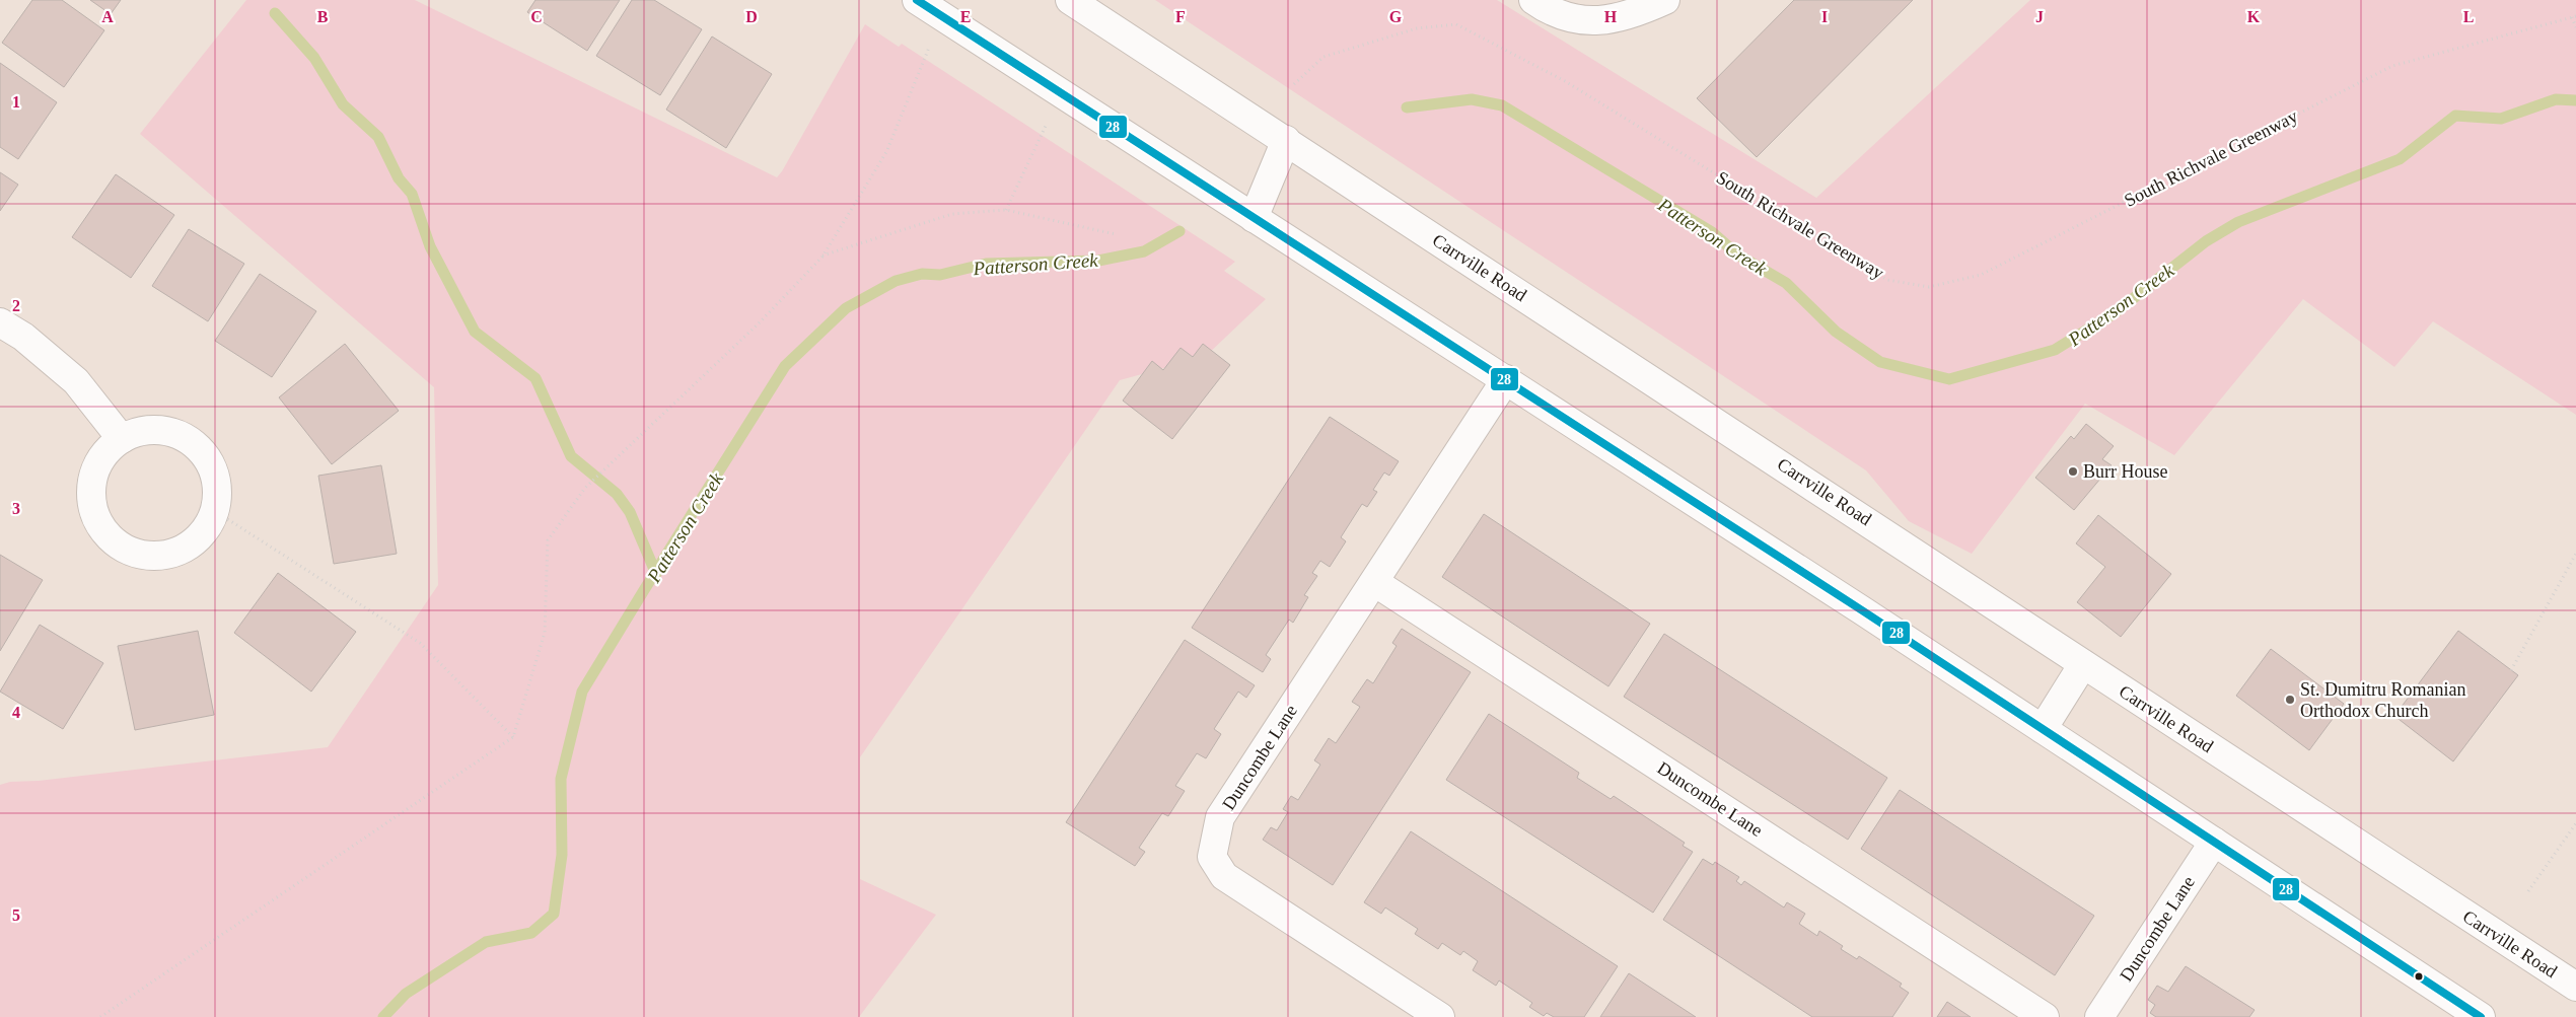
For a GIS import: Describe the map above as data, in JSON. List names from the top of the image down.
{
  "streets": {
    "main road": ["Carrville Road", "Duncombe Lane"],
    "path": ["South Richvale Greenway"]
  },
  "water": ["Patterson Creek"],
  "places": ["Burr House", "St. Dumitru Romanian Orthodox Church"],
  "lines": ["transit line 28"],
  "grid": {
    "columns": [
      "A",
      "B",
      "C",
      "D",
      "E",
      "F",
      "G",
      "H",
      "I",
      "J",
      "K",
      "L"
    ],
    "rows": [
      "1",
      "2",
      "3",
      "4",
      "5"
    ]
  }
}
